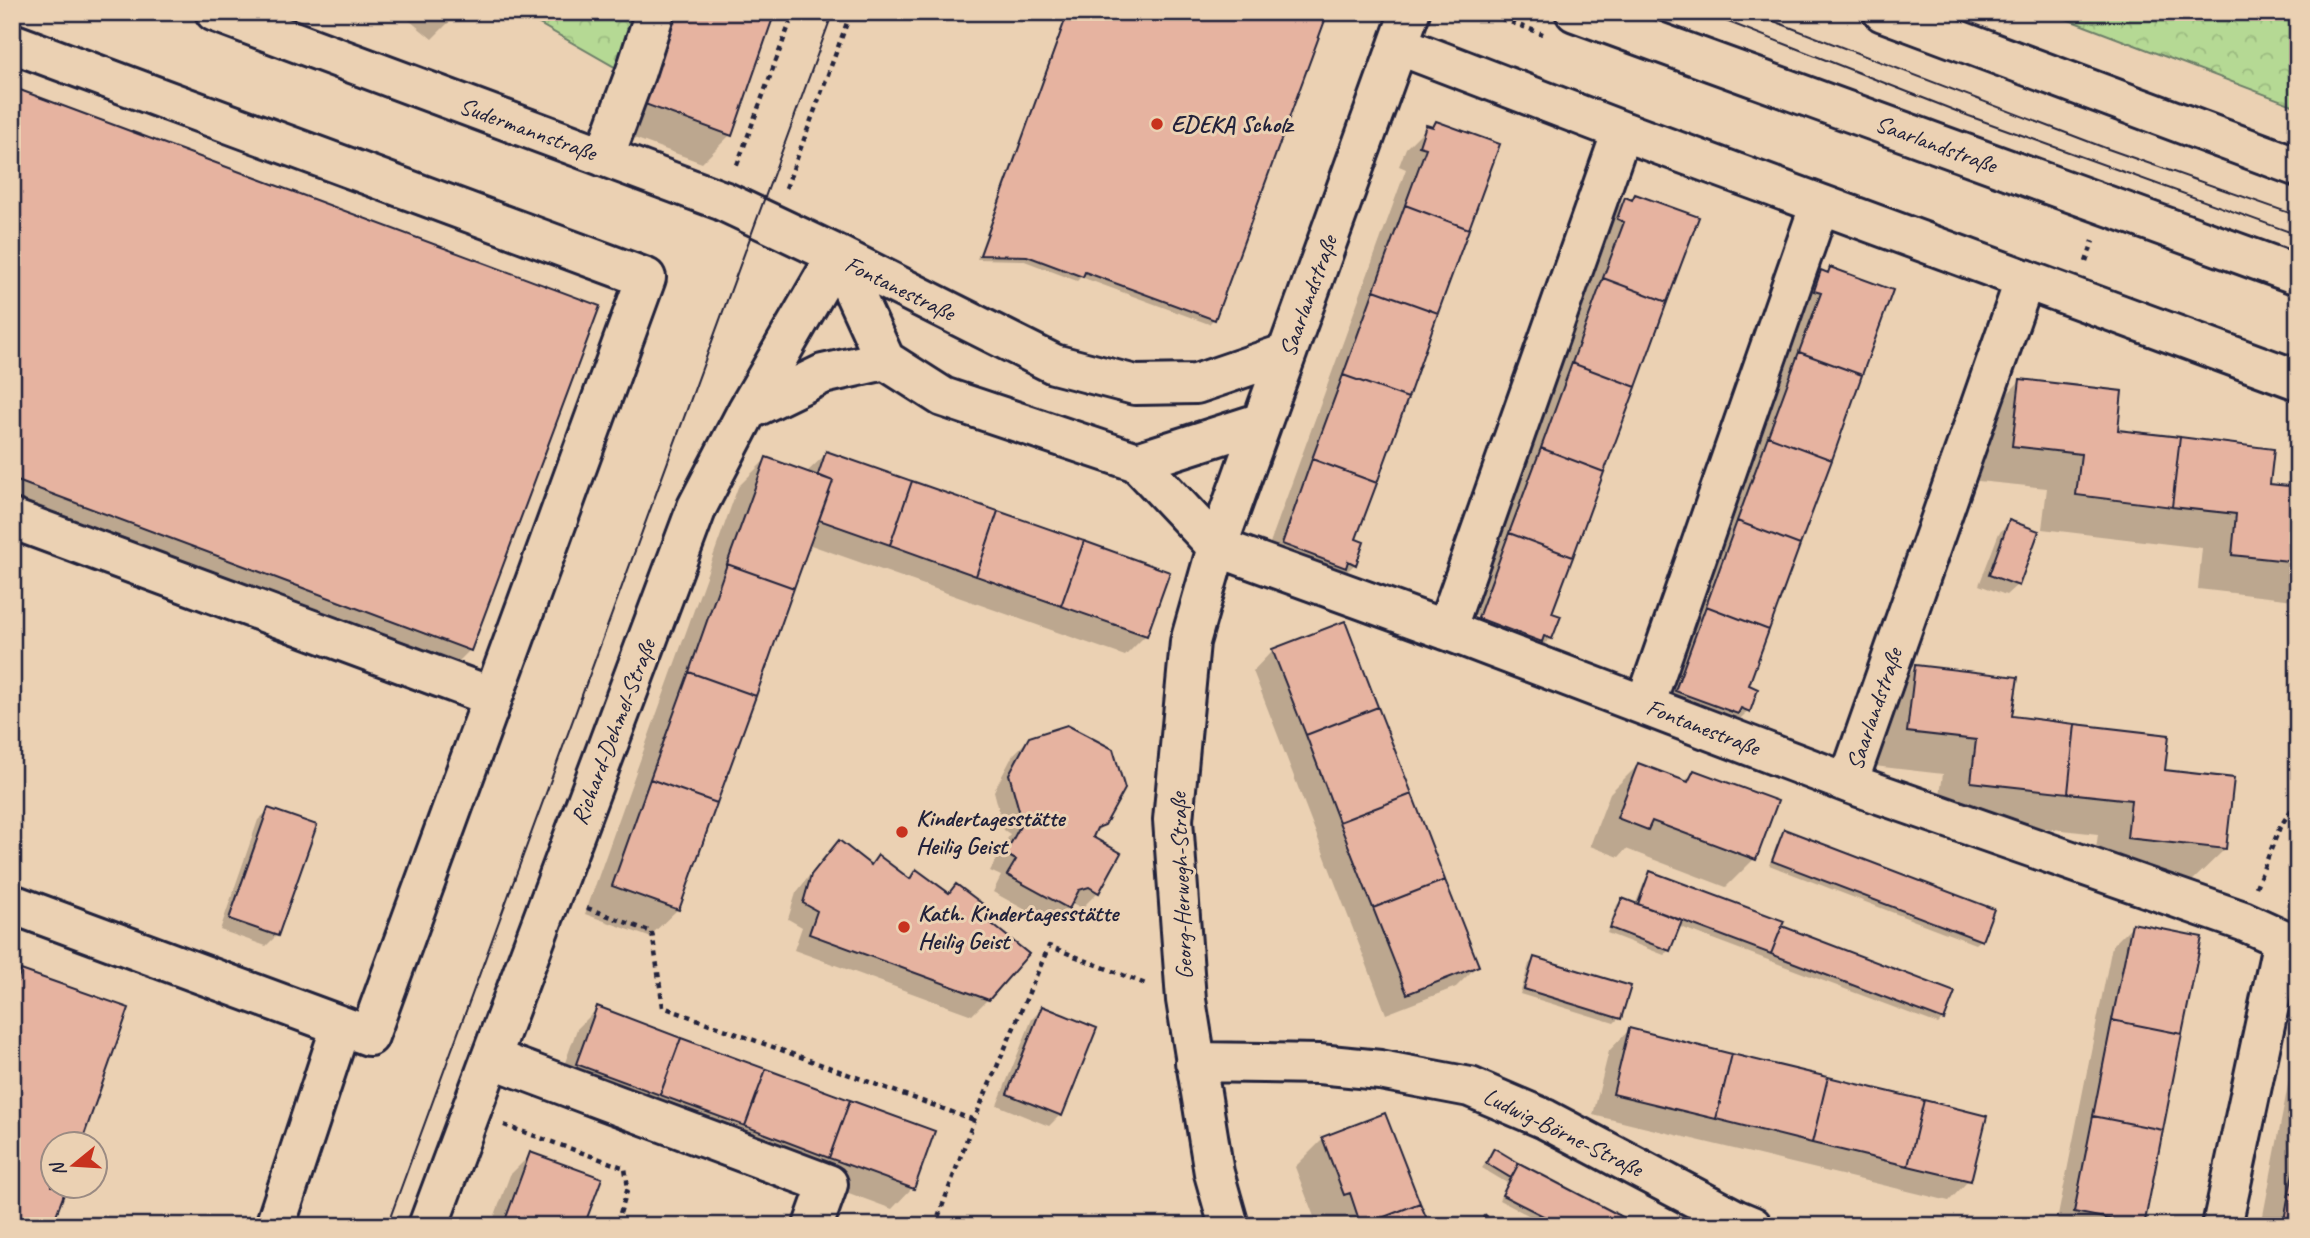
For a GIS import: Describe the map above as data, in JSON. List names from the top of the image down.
{
  "streets": {
    "street": [
      "Sudermannstraße",
      "Saarlandstraße",
      "Fontanestraße",
      "Richard-Dehmel-Straße",
      "Georg-Herwegh-Straße",
      "Ludwig-Börne-Straße"
    ]
  },
  "crossings": [
    ["Sudermannstraße", "Fontanestraße"],
    ["Sudermannstraße", "Richard-Dehmel-Straße"],
    ["Saarlandstraße", "Fontanestraße"],
    ["Saarlandstraße", "Georg-Herwegh-Straße"],
    ["Fontanestraße", "Richard-Dehmel-Straße"],
    ["Fontanestraße", "Georg-Herwegh-Straße"],
    ["Georg-Herwegh-Straße", "Ludwig-Börne-Straße"]
  ],
  "places": ["EDEKA Scholz", "Kindertagesstätte Heilig Geist", "Kath. Kindertagesstätte Heilig Geist"],
  "north": "left"
}
